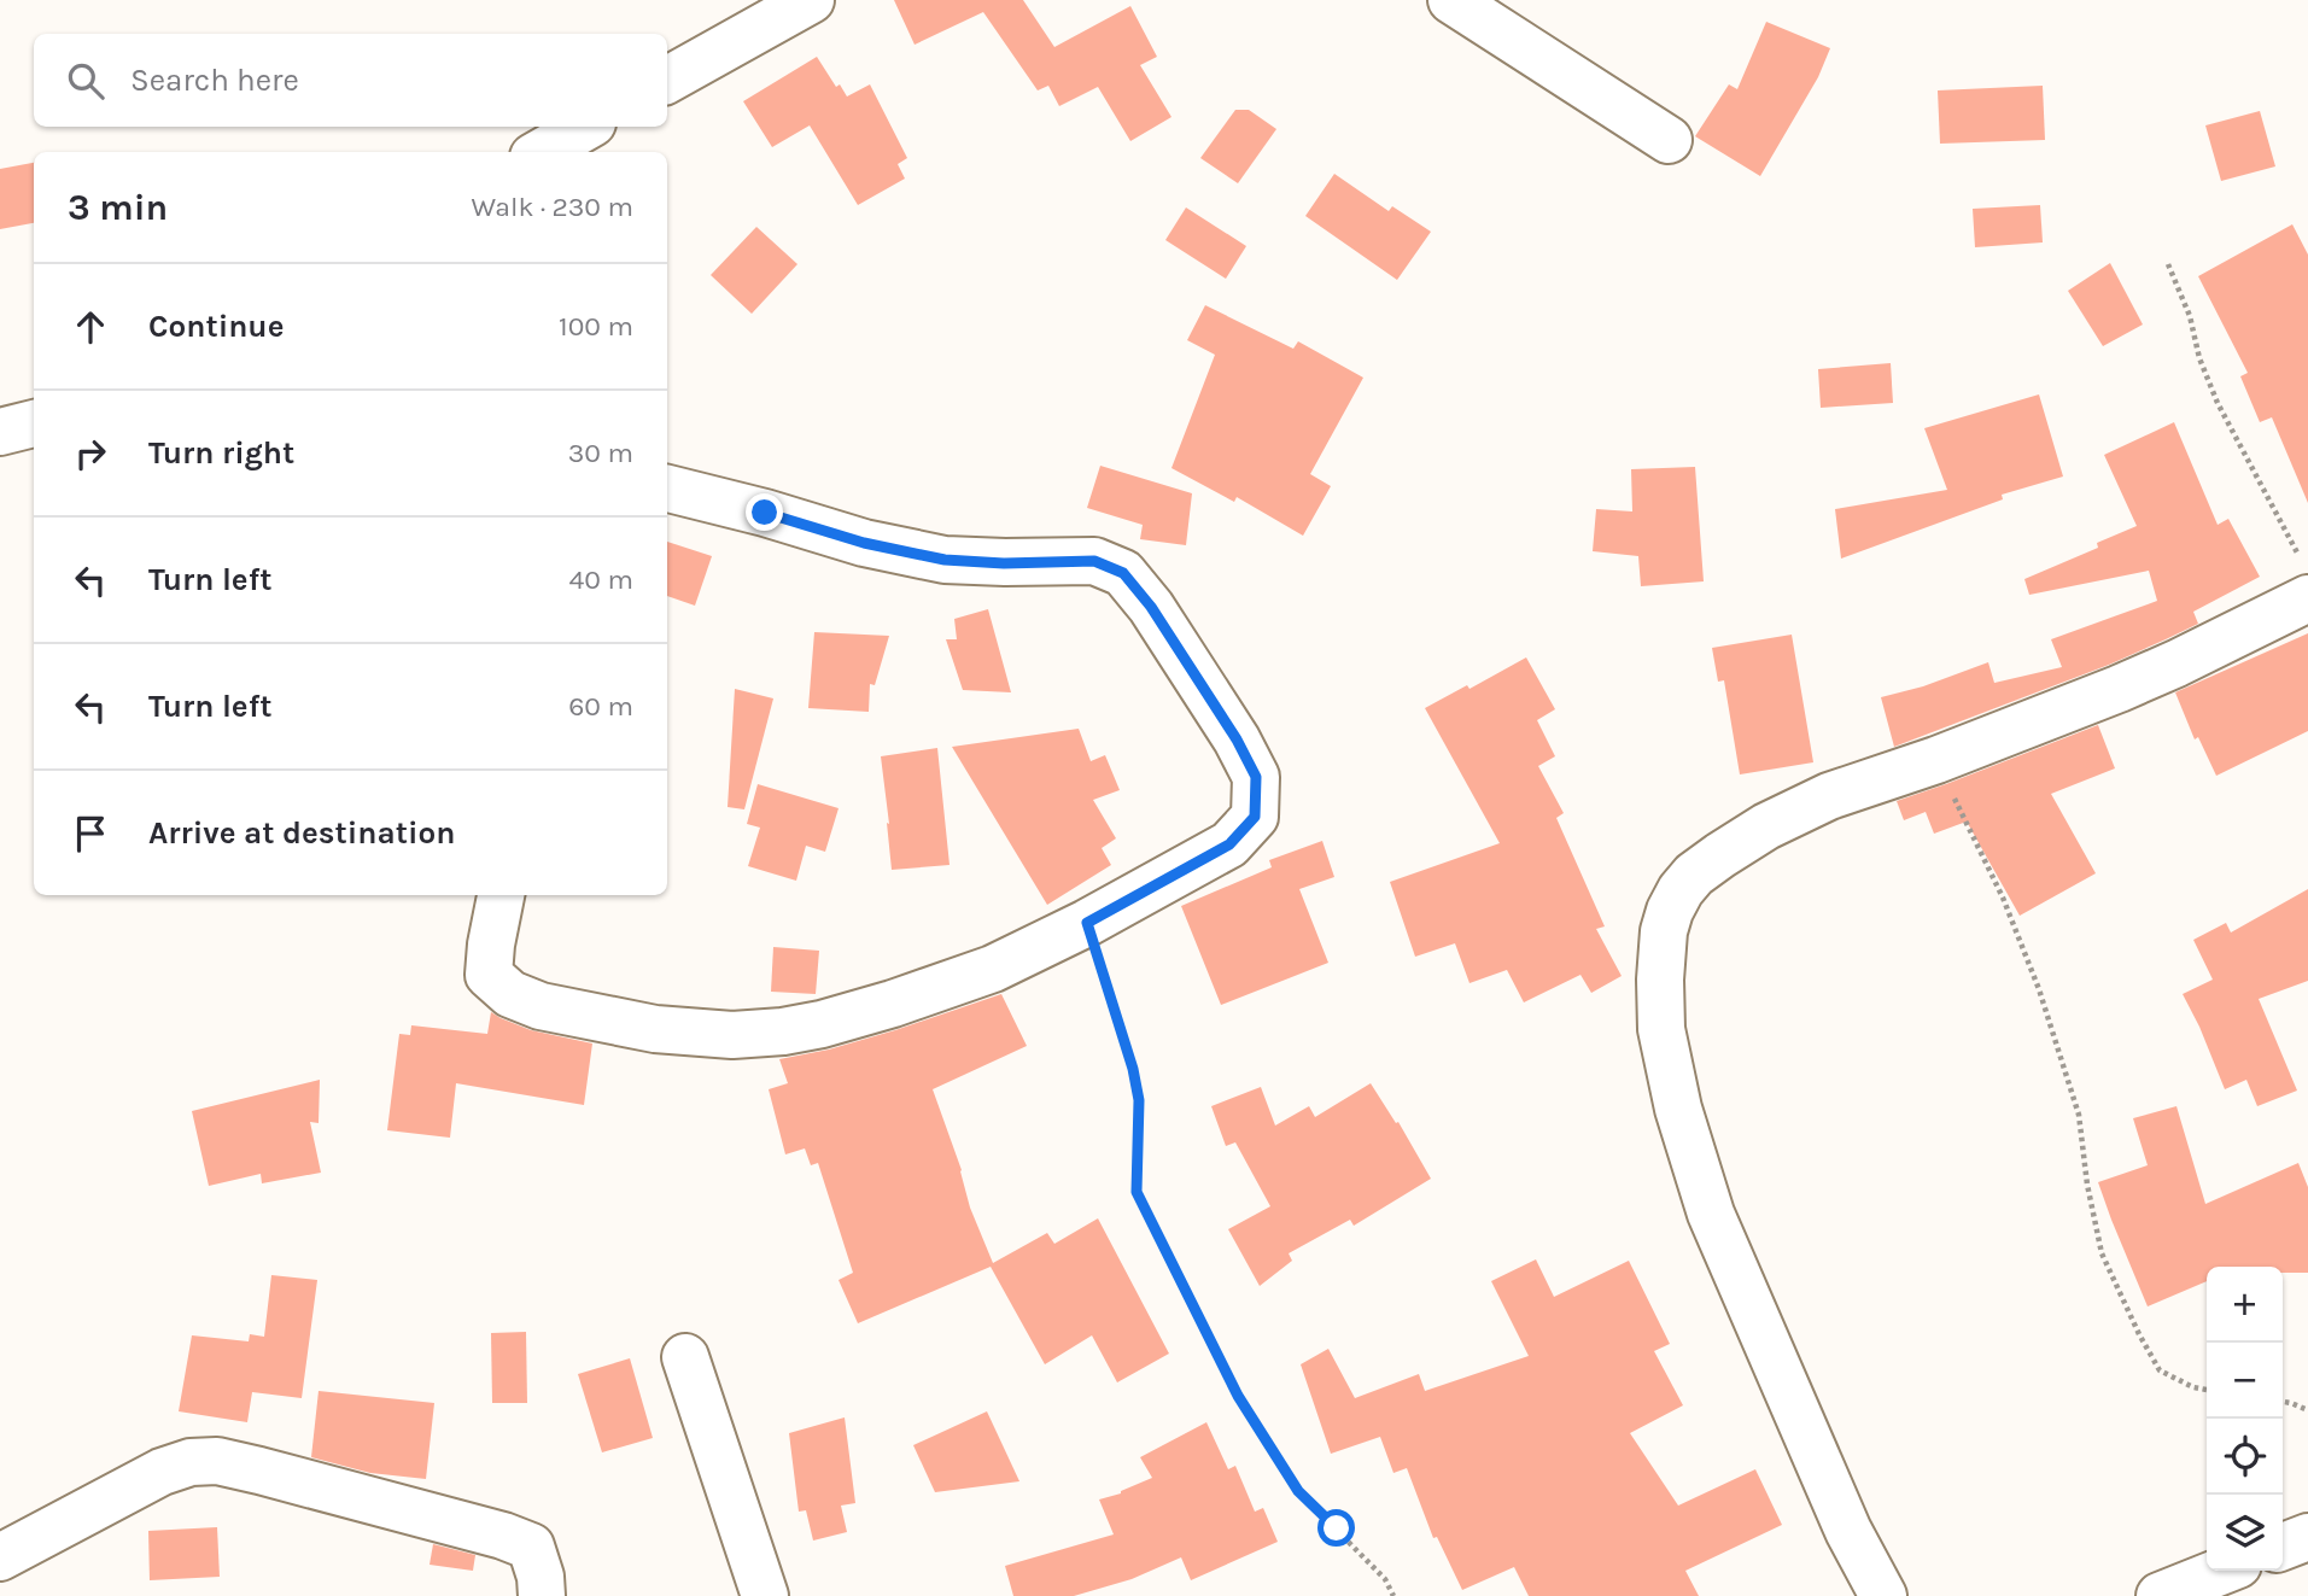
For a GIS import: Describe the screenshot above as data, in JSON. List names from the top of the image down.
{
  "page": {
    "search": "Search here",
    "heading": ["3 min", "Walk · 230 m"],
    "list": [
      ["Continue", "100 m"],
      ["Turn right", "30 m"],
      ["Turn left", "40 m"],
      ["Turn left", "60 m"],
      "Arrive at destination"
    ],
    "map_buttons": ["+", "−"]
  }
}
